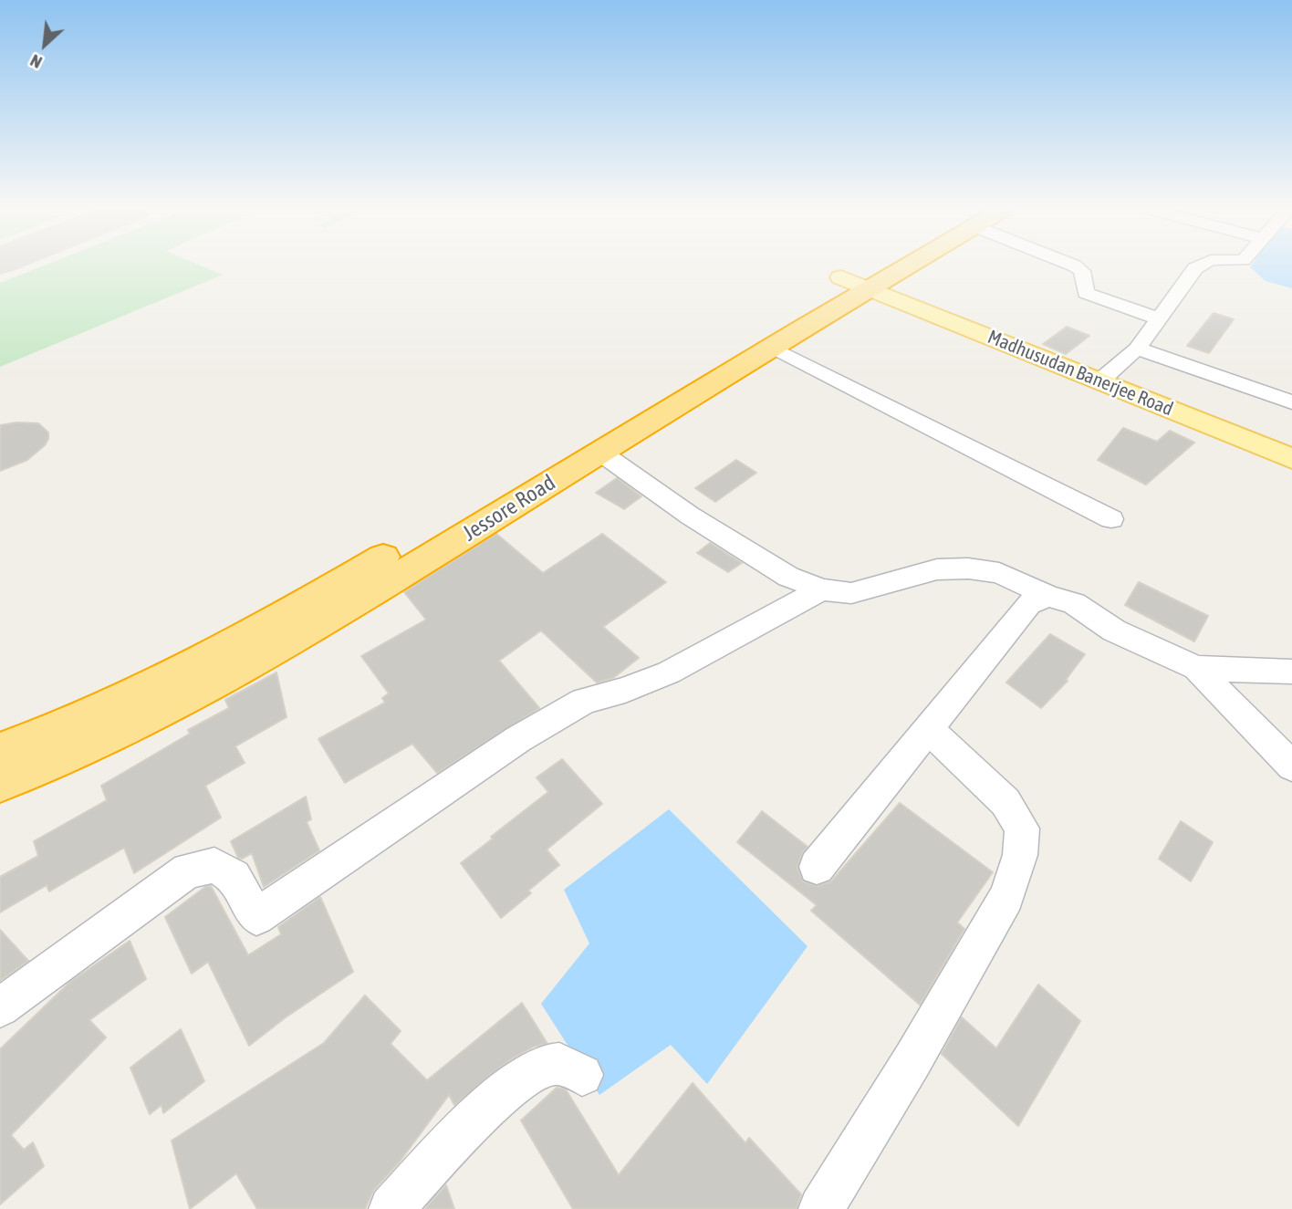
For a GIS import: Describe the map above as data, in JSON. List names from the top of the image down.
{
  "streets": {
    "highway": ["Jessore Road"],
    "main road": ["Madhusudan Banerjee Road"]
  },
  "crossings": [
    ["Madhusudan Banerjee Road", "Jessore Road"]
  ],
  "north": "bottom left"
}
